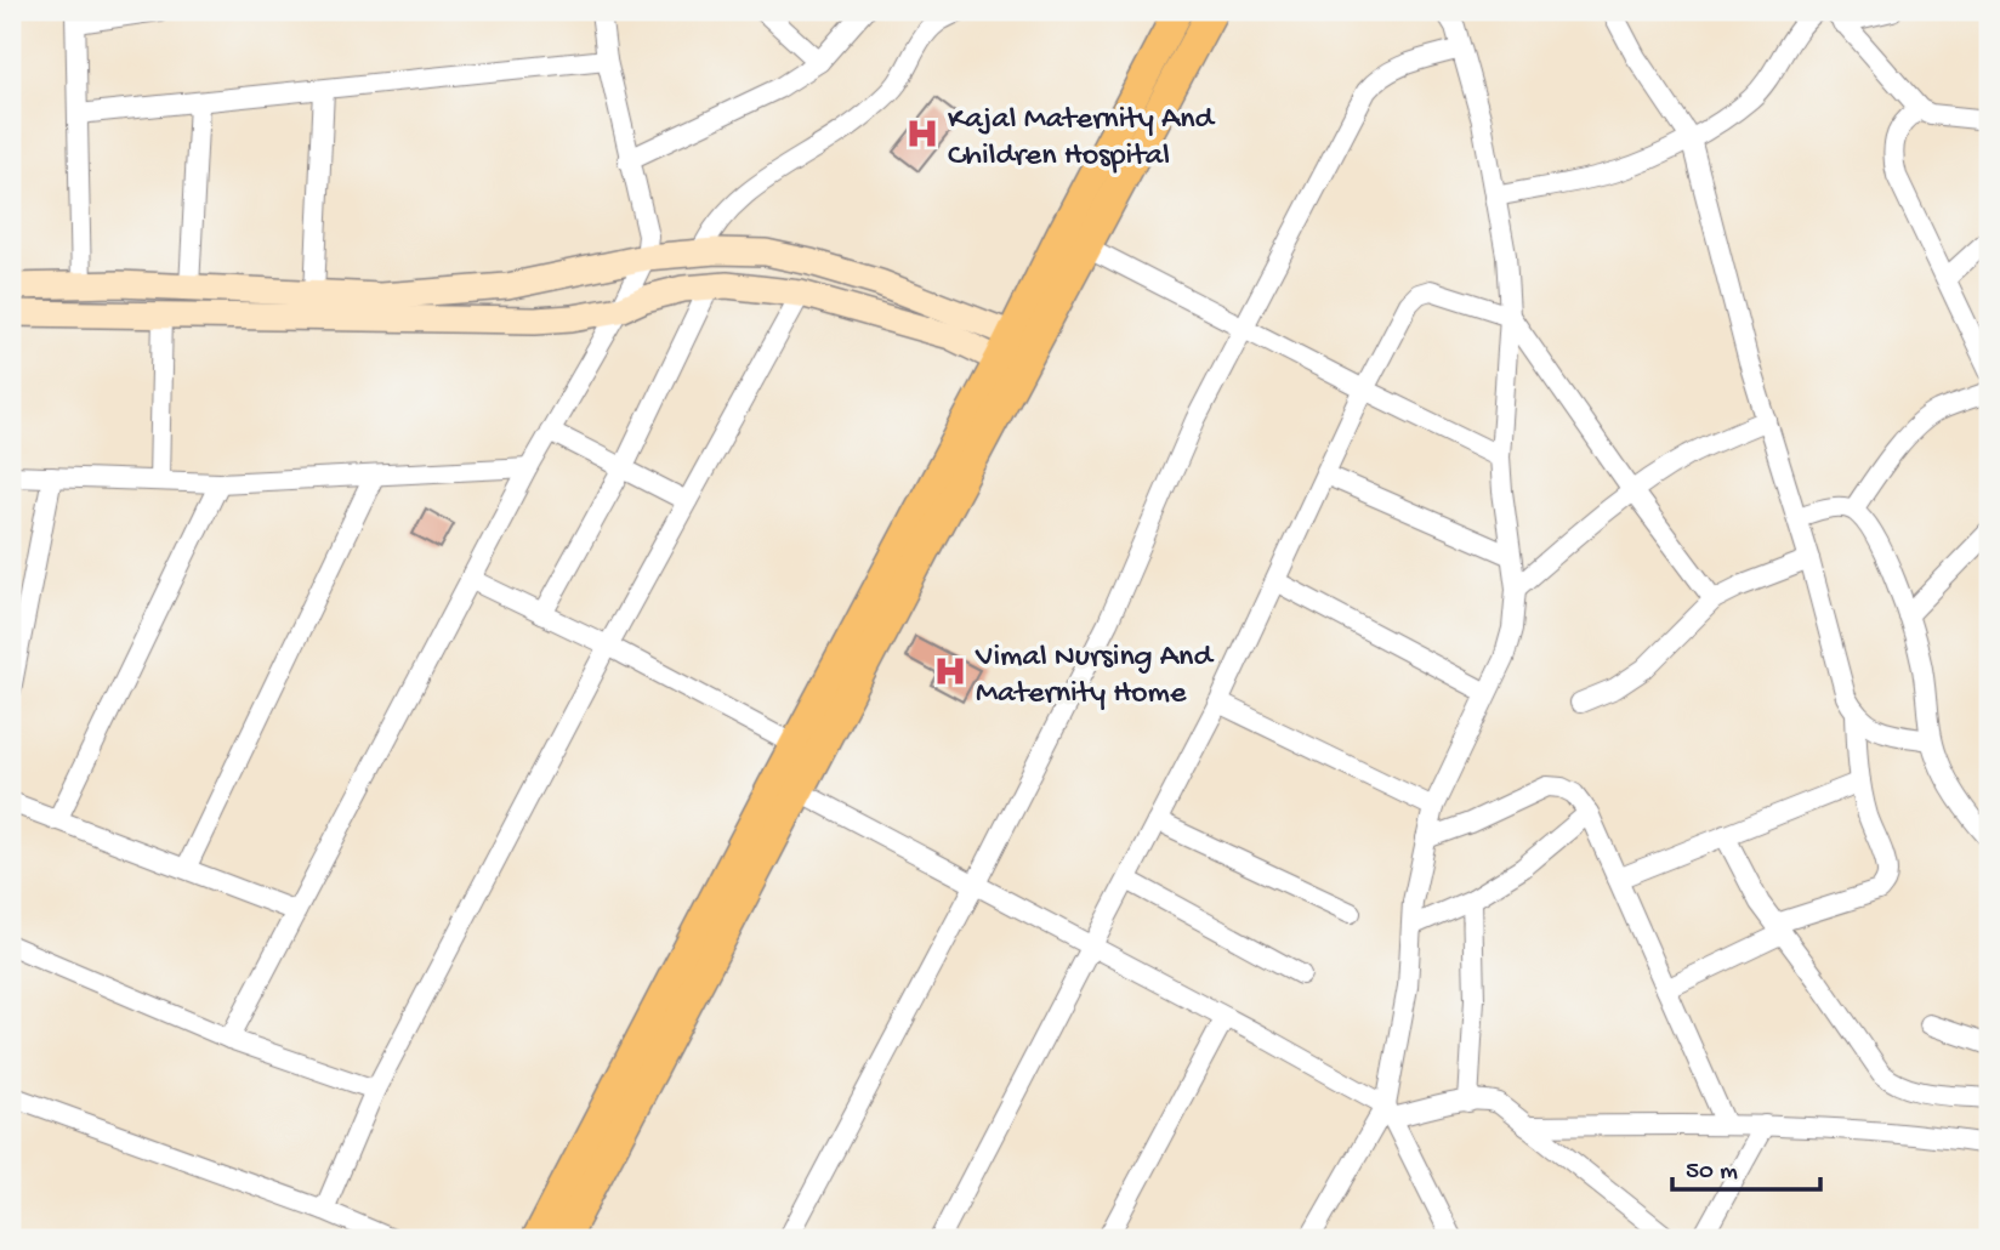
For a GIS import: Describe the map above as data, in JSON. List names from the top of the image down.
{
  "places": {
    "hospital": ["Kajal Maternity And Children Hospital", "Vimal Nursing And Maternity Home"]
  },
  "scale_bar": "50 m"
}
